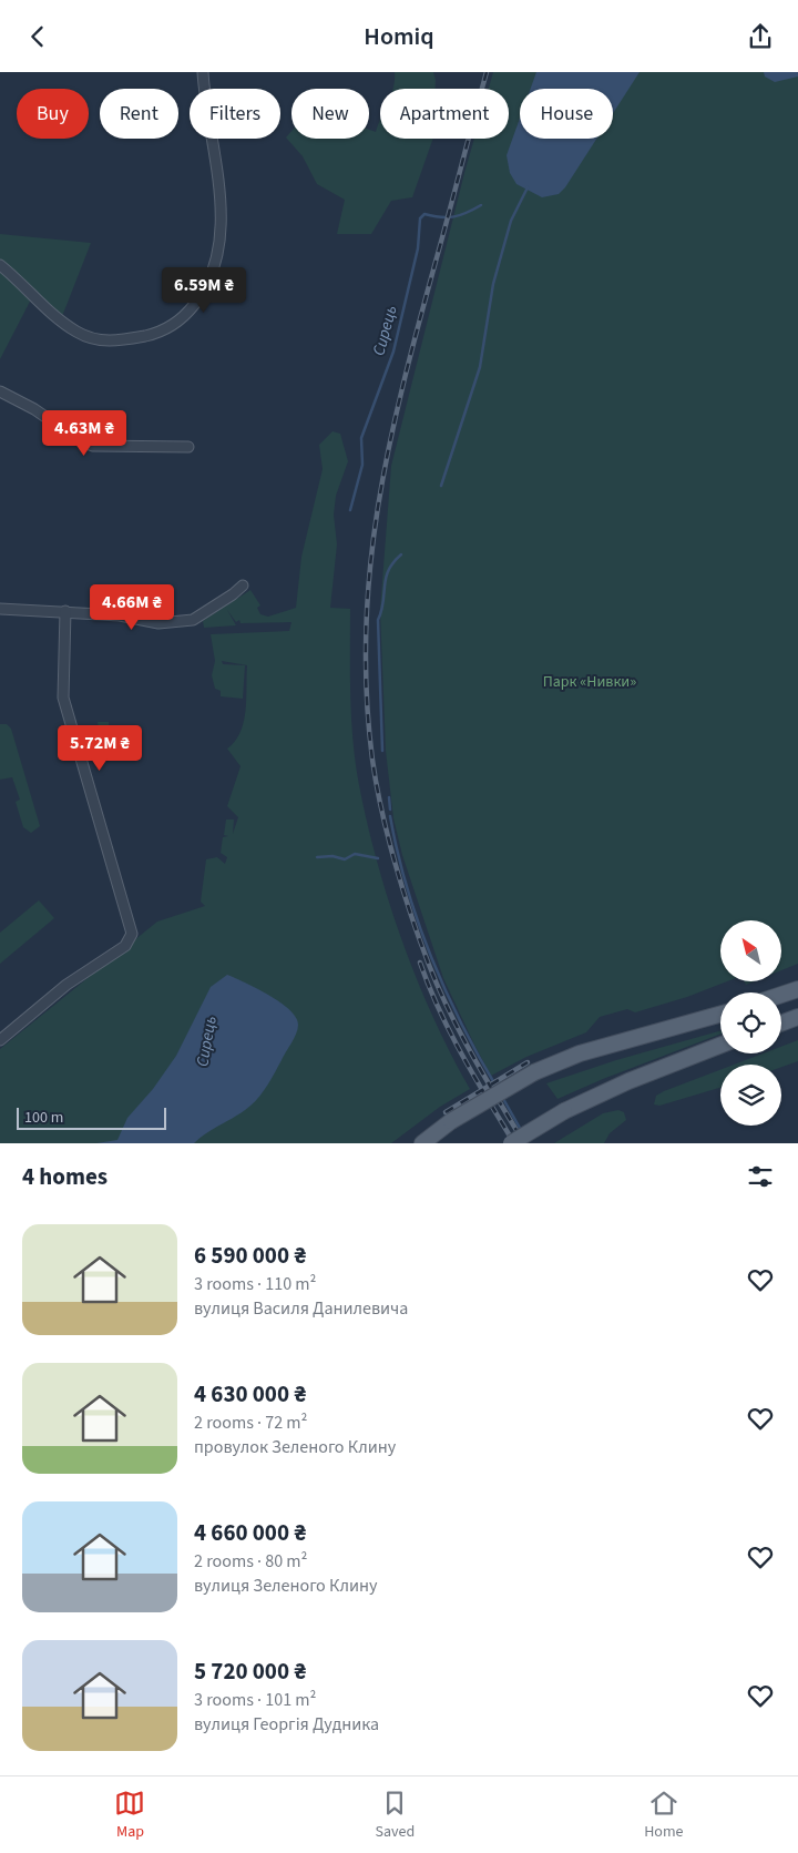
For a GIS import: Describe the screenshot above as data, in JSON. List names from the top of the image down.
{
  "water": ["Сирець"],
  "parks": ["Парк «Нивки»"],
  "scale_bar": "100 m",
  "north": "top left",
  "page": {
    "header": "Homiq",
    "chip": [
      "Buy",
      "Rent",
      "Filters",
      "New",
      "Apartment",
      "House"
    ],
    "price": [
      "6.59M ₴",
      "4.63M ₴",
      "4.66M ₴",
      "5.72M ₴"
    ],
    "scale": "100 m",
    "heading": "4 homes",
    "list": [
      {
        "name": "6 590 000 ₴",
        "note": "3 rooms · 110 m² · вулиця Василя Данилевича"
      },
      {
        "name": "4 630 000 ₴",
        "note": "2 rooms · 72 m² · провулок Зеленого Клину"
      },
      {
        "name": "4 660 000 ₴",
        "note": "2 rooms · 80 m² · вулиця Зеленого Клину"
      },
      {
        "name": "5 720 000 ₴",
        "note": "3 rooms · 101 m² · вулиця Георгія Дудника"
      }
    ],
    "tabs": ["Map", "Saved", "Home"]
  }
}
